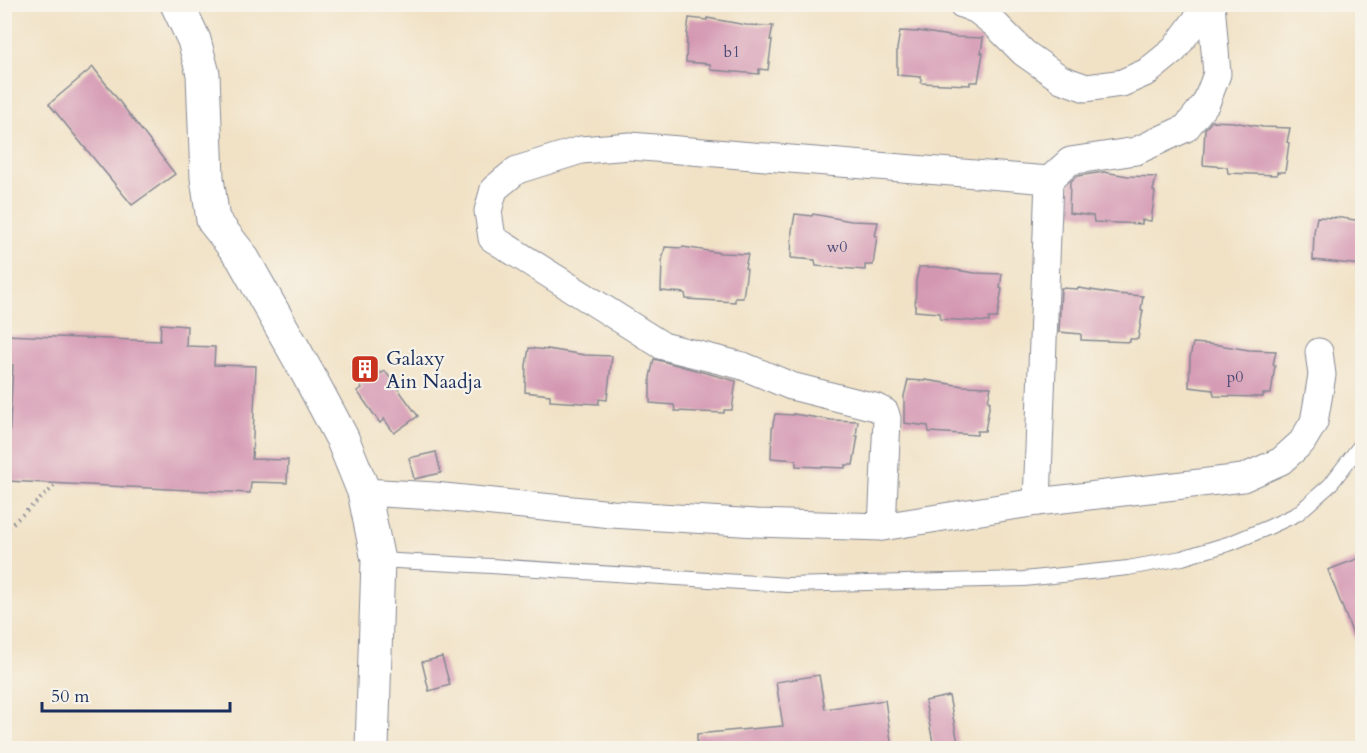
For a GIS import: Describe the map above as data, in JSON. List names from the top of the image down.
{
  "places": {
    "building": ["Galaxy Ain Naadja"]
  },
  "house_numbers": ["b1", "w0", "p0"],
  "scale_bar": "50 m"
}
